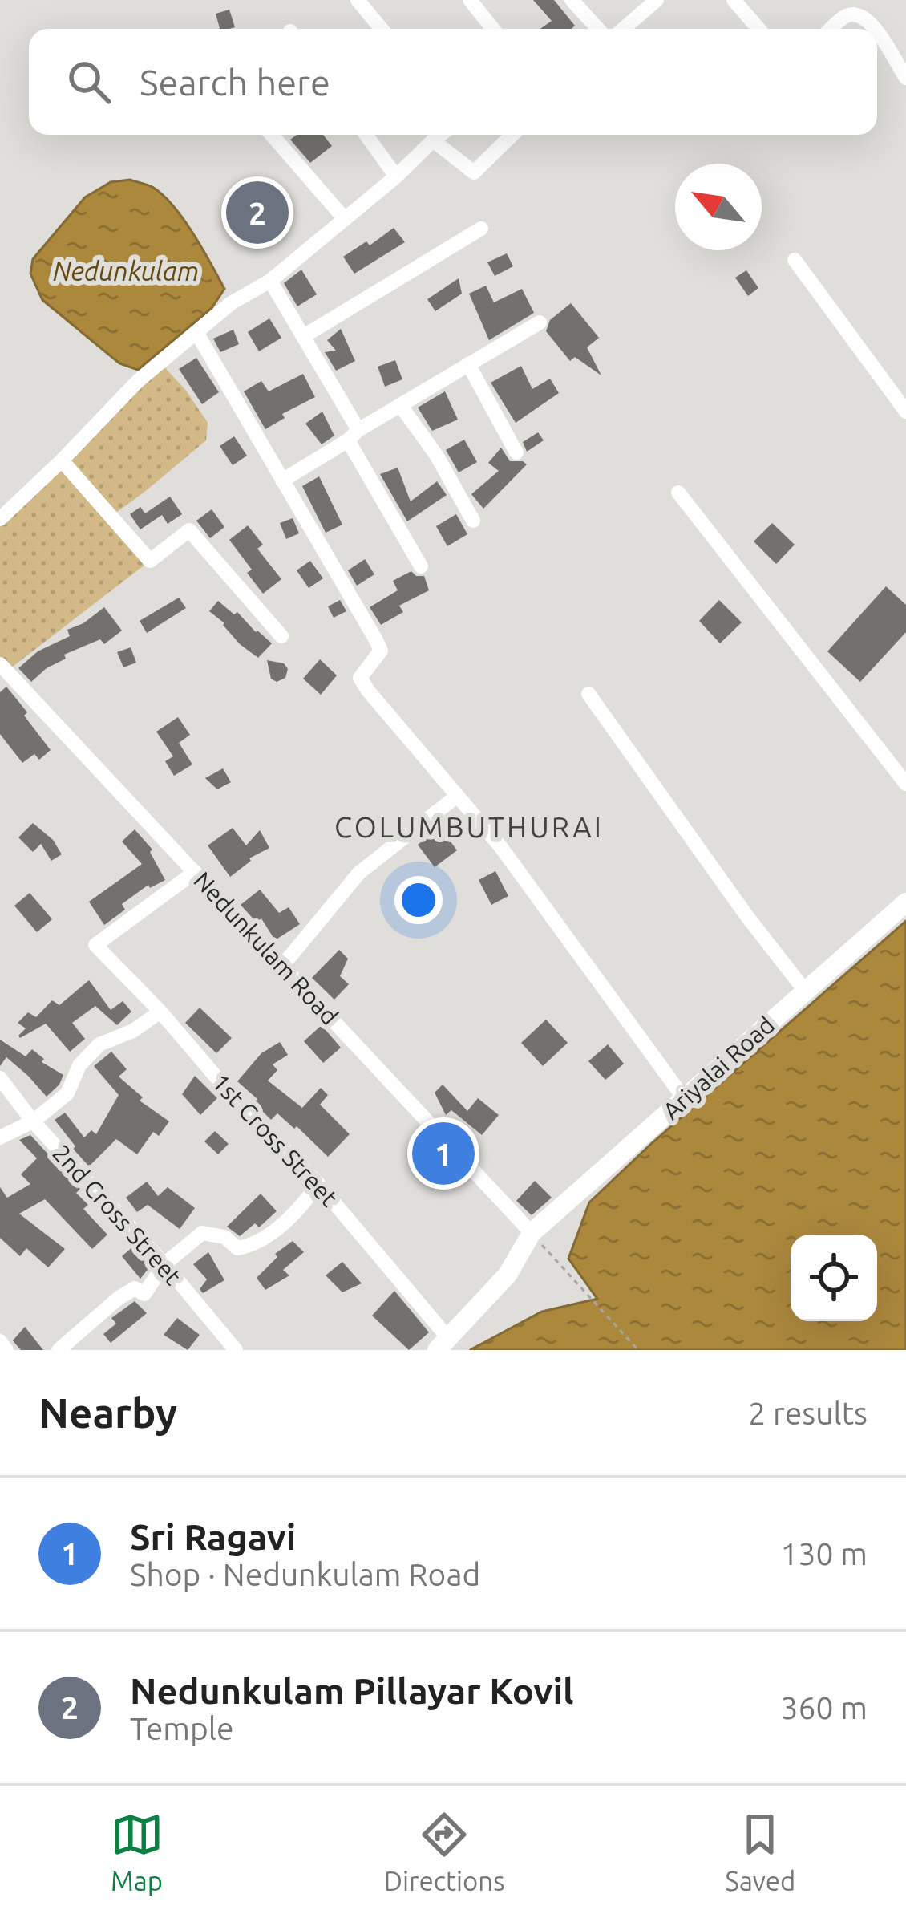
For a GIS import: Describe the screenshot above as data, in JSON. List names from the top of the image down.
{
  "streets": {
    "street": [
      "Nedunkulam Road",
      "Ariyalai Road",
      "1st Cross Street",
      "2nd Cross Street"
    ]
  },
  "crossings": [
    ["Nedunkulam Road", "Ariyalai Road"],
    ["Nedunkulam Road", "1st Cross Street"],
    ["Ariyalai Road", "1st Cross Street"]
  ],
  "districts": ["COLUMBUTHURAI"],
  "water": ["Nedunkulam"],
  "north": "top left",
  "page": {
    "search": "Search here",
    "pins": ["2", "1"],
    "heading": ["Nearby", "2 results"],
    "list": [
      {
        "mark": "1",
        "name": "Sri Ragavi",
        "note": "Shop · Nedunkulam Road",
        "value": "130 m"
      },
      {
        "mark": "2",
        "name": "Nedunkulam Pillayar Kovil",
        "note": "Temple",
        "value": "360 m"
      }
    ],
    "nav": ["Map", "Directions", "Saved"]
  }
}
